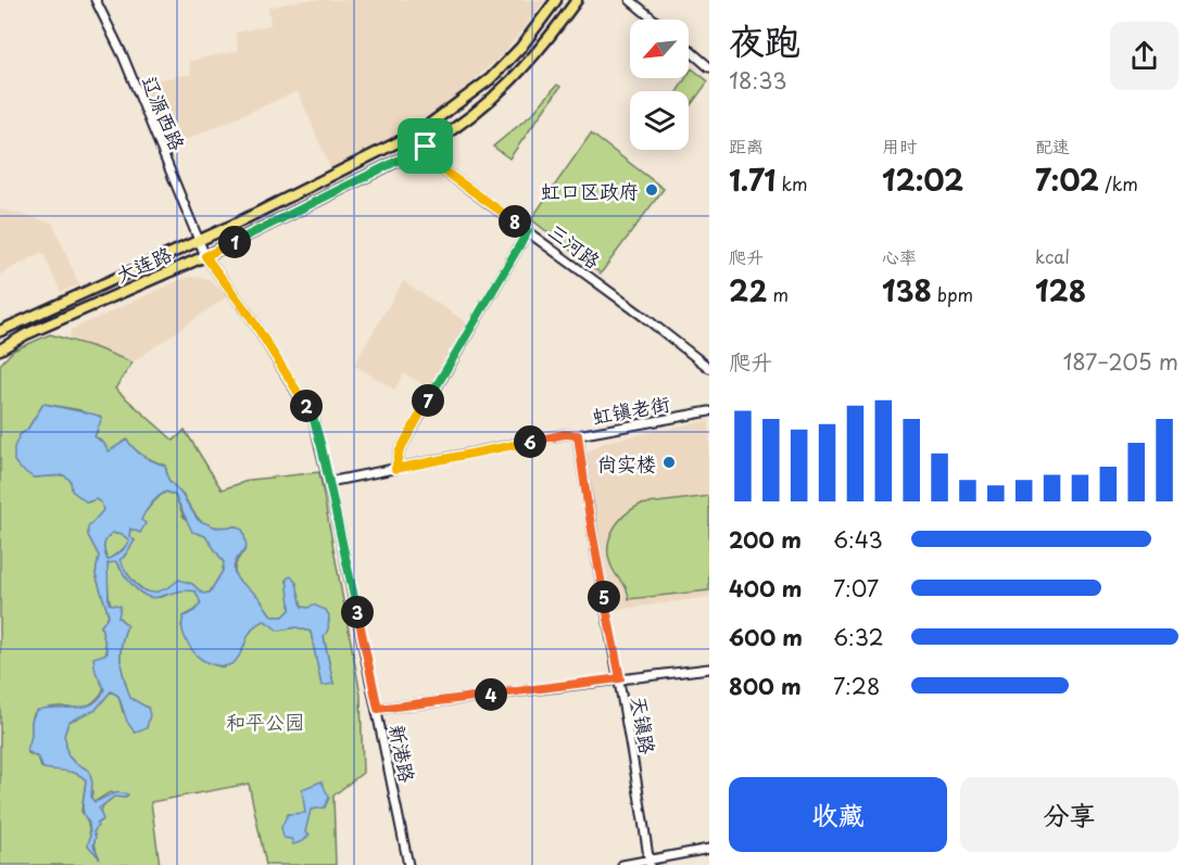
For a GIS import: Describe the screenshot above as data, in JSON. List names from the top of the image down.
{
  "streets": {
    "main road": ["大连路"],
    "street": [
      "辽源西路",
      "三河路",
      "虹镇老街",
      "天镇路",
      "新港路"
    ]
  },
  "crossings": [
    ["辽源西路", "大连路"],
    ["辽源西路", "新港路"],
    ["三河路", "大连路"],
    ["大连路", "新港路"],
    ["虹镇老街", "天镇路"],
    ["虹镇老街", "新港路"]
  ],
  "parks": ["和平公园"],
  "places": ["虹口区政府", "尚实楼"],
  "north": "bottom left",
  "page": {
    "heading": ["夜跑", "18:33"],
    "stats": [
      ["距离", "1.71 km"],
      ["用时", "12:02"],
      ["配速", "7:02 /km"],
      ["爬升", "22 m"],
      ["心率", "138 bpm"],
      ["kcal", "128"]
    ],
    "pins": [
      "8",
      "1",
      "7",
      "2",
      "6",
      "5",
      "3",
      "4"
    ],
    "chart": ["爬升", "187–205 m"],
    "list": [
      {
        "name": "200 m",
        "note": "6:43"
      },
      {
        "name": "400 m",
        "note": "7:07"
      },
      {
        "name": "600 m",
        "note": "6:32"
      },
      {
        "name": "800 m",
        "note": "7:28"
      }
    ],
    "buttons": ["收藏", "分享"]
  }
}
